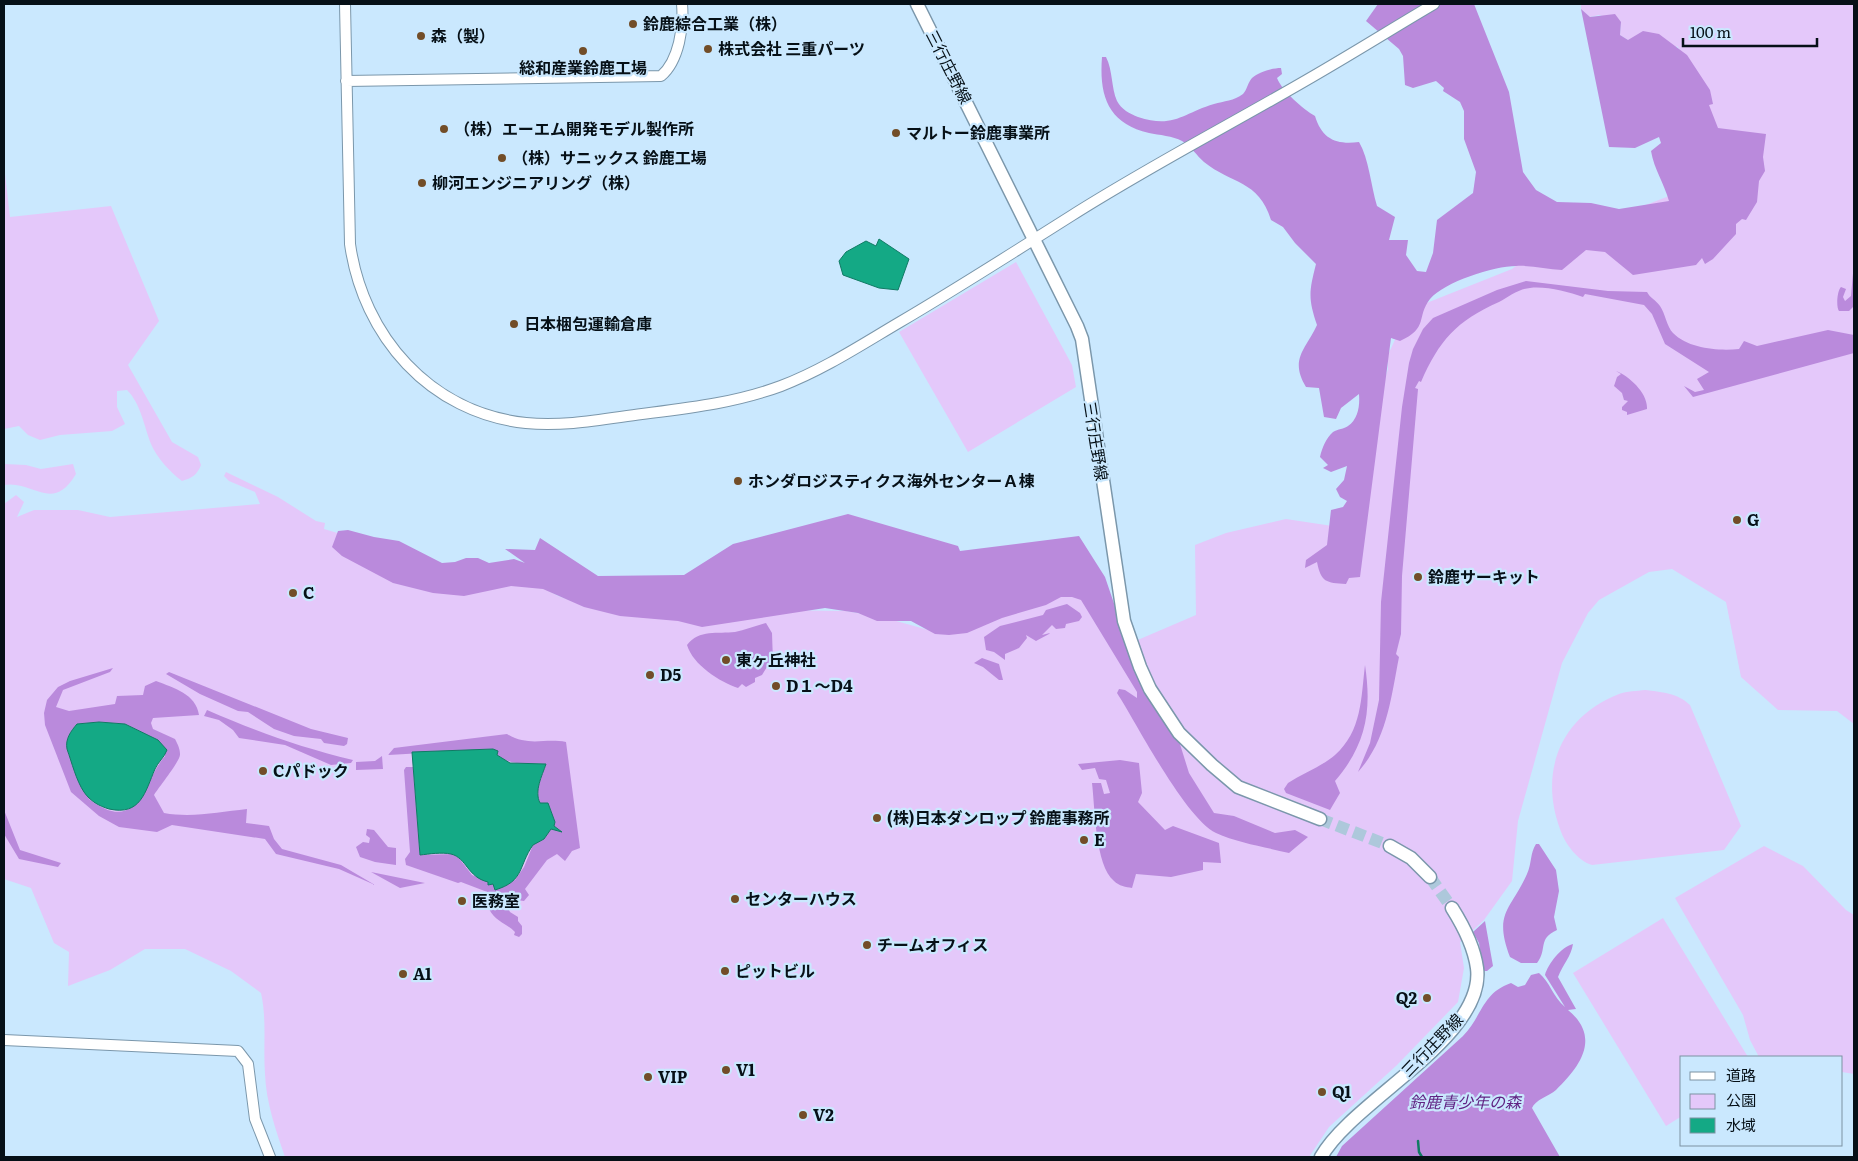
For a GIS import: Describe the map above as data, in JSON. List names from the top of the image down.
{
  "streets": {
    "main road": ["三行庄野線"]
  },
  "parks": ["鈴鹿青少年の森"],
  "places": [
    "鈴鹿綜合工業（株）",
    "森（製）",
    "株式会社 三重パーツ",
    "総和産業鈴鹿工場",
    "（株）エーエム開発モデル製作所",
    "マルトー鈴鹿事業所",
    "（株）サニックス 鈴鹿工場",
    "柳河エンジニアリング（株）",
    "日本梱包運輸倉庫",
    "ホンダロジスティクス海外センターＡ棟",
    "G",
    "鈴鹿サーキット",
    "C",
    "東ヶ丘神社",
    "D5",
    "D１～D4",
    "Cパドック",
    "(株)日本ダンロップ 鈴鹿事務所",
    "E",
    "センターハウス",
    "医務室",
    "チームオフィス",
    "ピットビル",
    "A1",
    "Q2",
    "V1",
    "VIP",
    "Q1",
    "V2"
  ],
  "legend": ["道路", "公園", "水域"],
  "scale_bar": "100 m"
}
